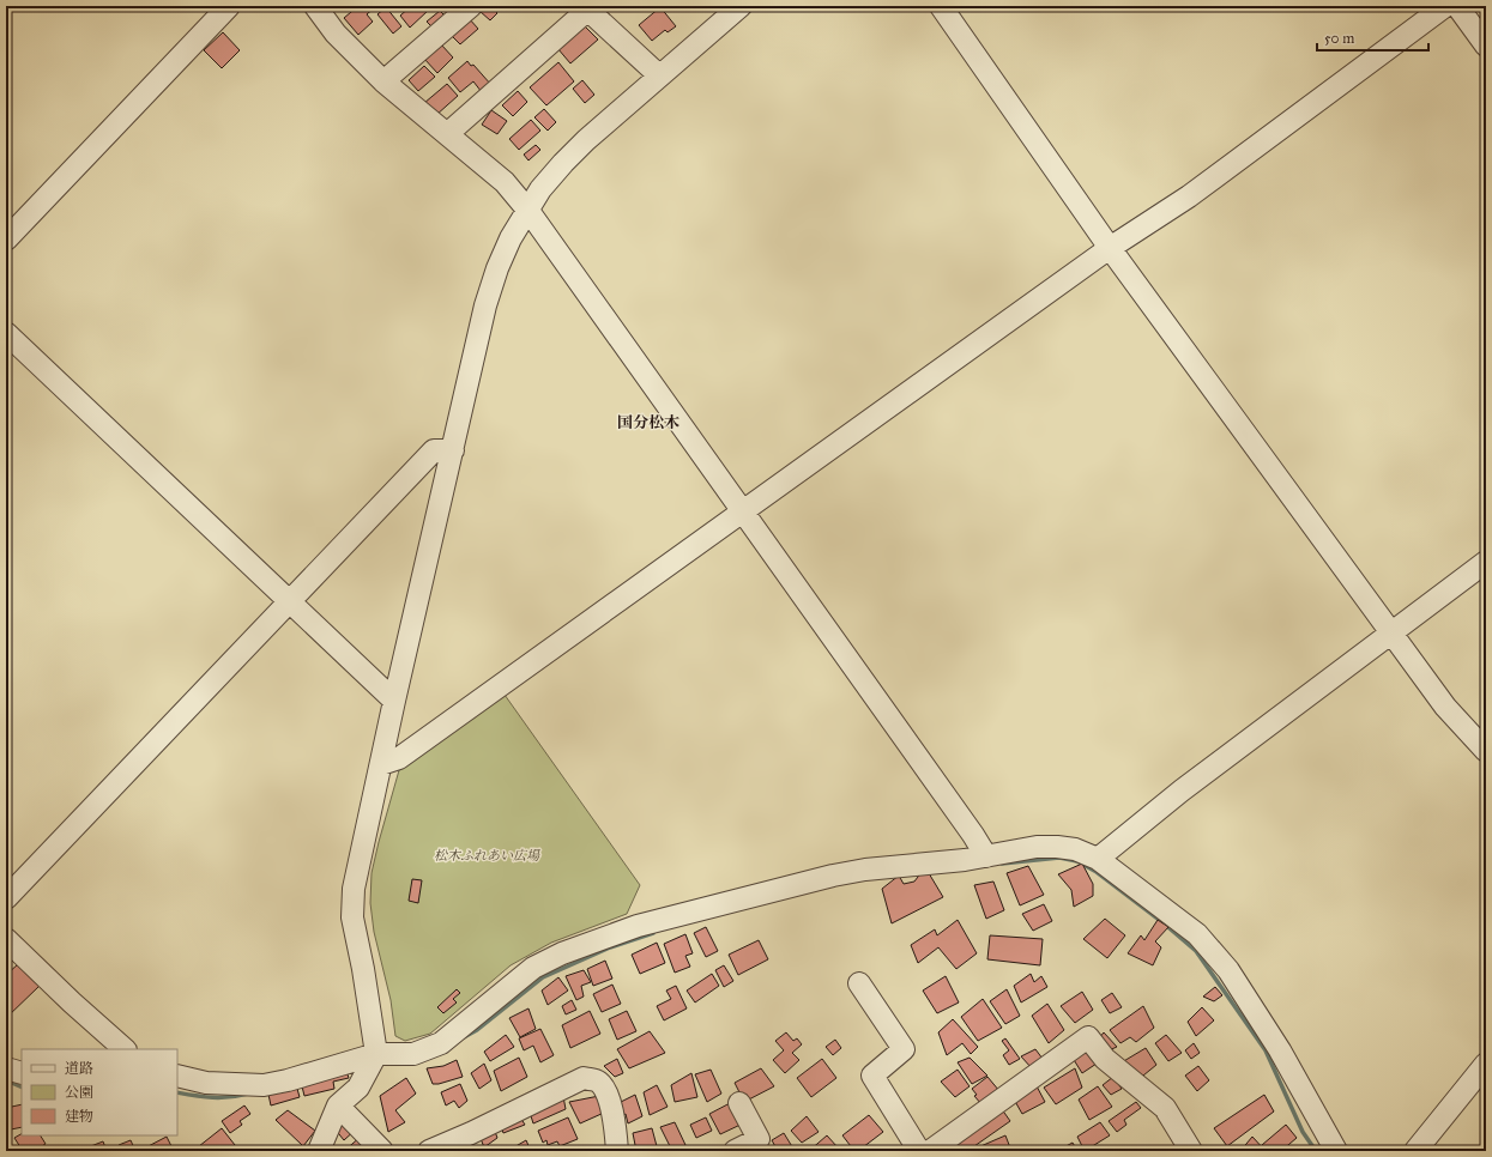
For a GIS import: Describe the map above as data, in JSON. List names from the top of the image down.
{
  "districts": ["国分松木"],
  "parks": ["松木ふれあい広場"],
  "legend": ["道路", "公園", "建物"],
  "scale_bar": "50 m"
}
